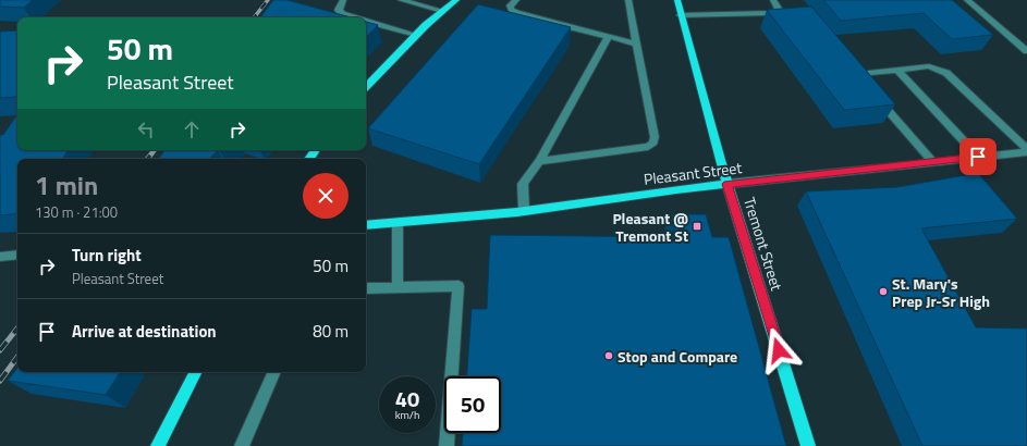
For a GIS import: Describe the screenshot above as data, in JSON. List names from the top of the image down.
{
  "streets": {
    "main road": ["Pleasant Street", "Tremont Street"]
  },
  "crossings": [
    ["Pleasant Street", "Tremont Street"]
  ],
  "places": {
    "transit": ["Pleasant @ Tremont St"],
    "other": ["St. Mary's Prep Jr-Sr High", "Stop and Compare"]
  },
  "page": {
    "turn": ["50 m", "Pleasant Street"],
    "heading": ["1 min", "130 m · 21:00"],
    "list": [
      {
        "name": "Turn right",
        "note": "Pleasant Street",
        "value": "50 m"
      },
      {
        "name": "Arrive at destination",
        "value": "80 m"
      }
    ],
    "speed": "40 km/h",
    "limit": "50"
  }
}
